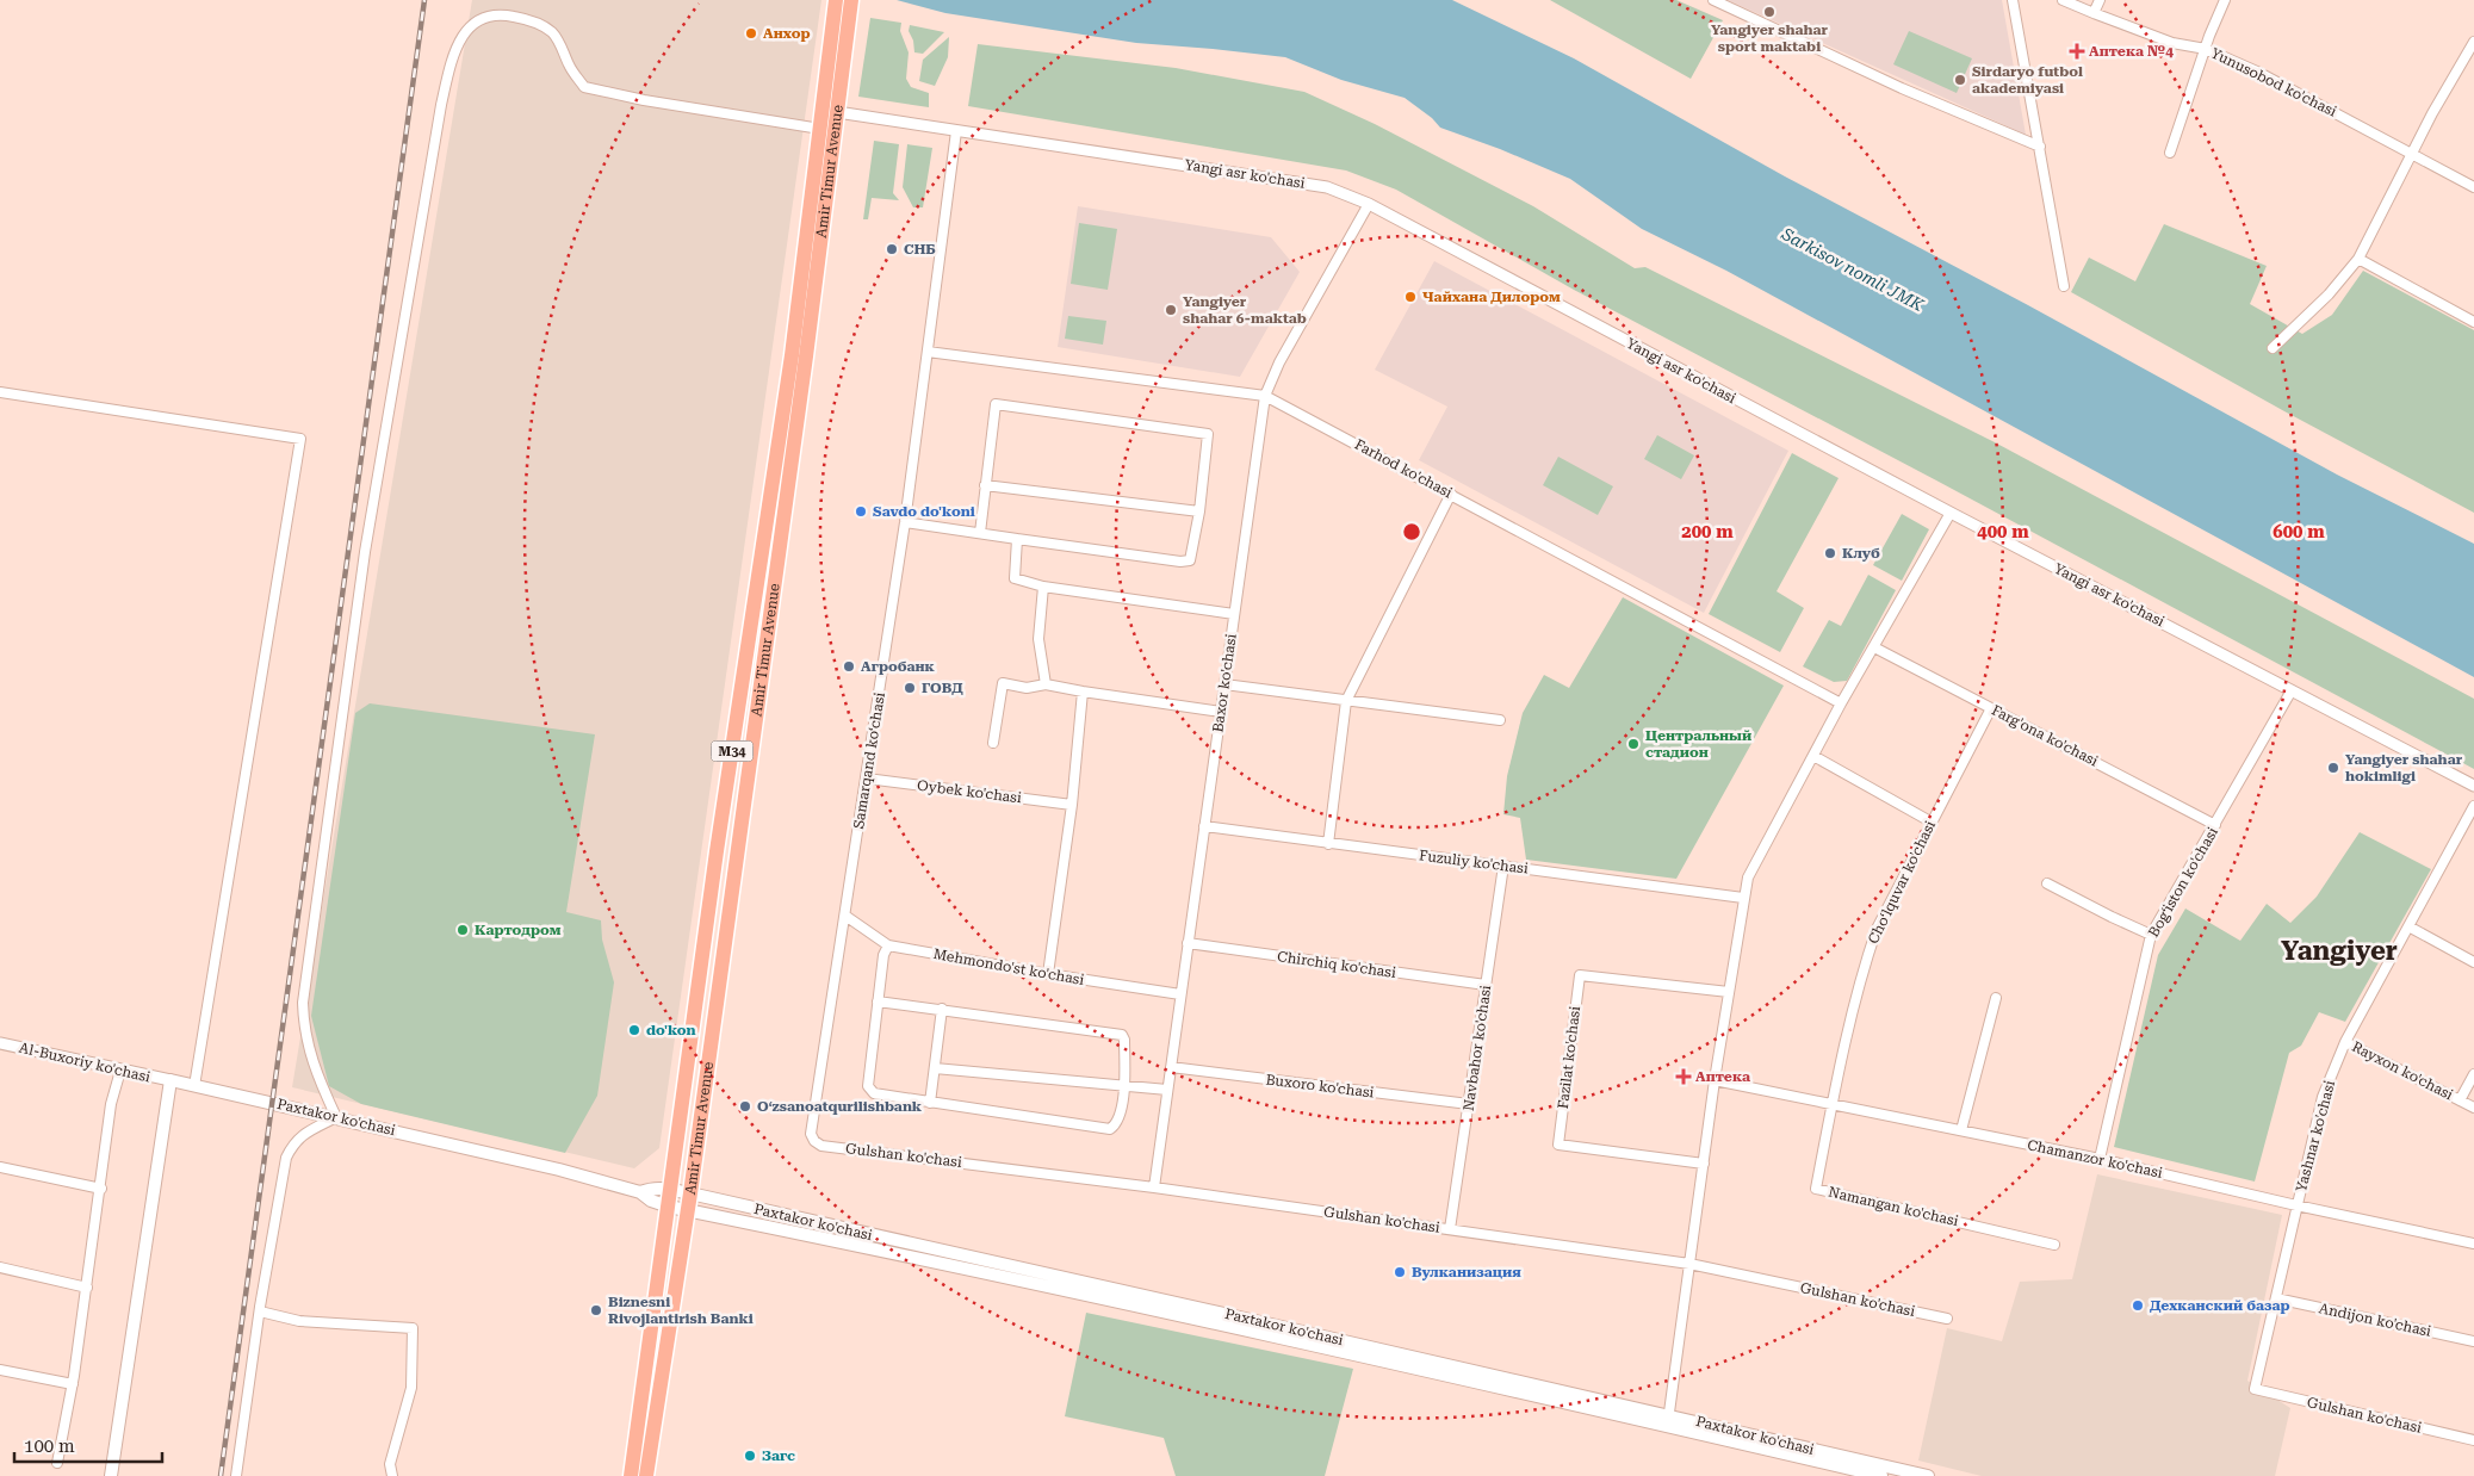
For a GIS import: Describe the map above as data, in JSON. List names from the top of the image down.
{
  "streets": {
    "highway": ["Amir Timur Avenue", "M34"],
    "main road": ["Paxtakor ko'chasi"],
    "street": [
      "Yunusobod ko'chasi",
      "Yangi asr ko'chasi",
      "Farhod ko'chasi",
      "Baxor ko'chasi",
      "Farg'ona ko'chasi",
      "Samarqand ko‘chasi",
      "Oybek ko'chasi",
      "Fuzuliy ko'chasi",
      "Cho‘lquvar ko'chasi",
      "Bog‘iston ko'chasi",
      "Chirchiq ko'chasi",
      "Mehmondo'st ko'chasi",
      "Navbahor ko'chasi",
      "Fazilat ko'chasi",
      "Al-Buxoriy ko'chasi",
      "Rayxon ko'chasi",
      "Buxoro ko'chasi",
      "Yashnar ko'chasi",
      "Gulshan ko'chasi",
      "Chamanzor ko'chasi",
      "Namangan ko'chasi",
      "Andijon ko'chasi"
    ]
  },
  "crossings": [
    ["Amir Timur Avenue", "Yangi asr ko'chasi"],
    ["Amir Timur Avenue", "Paxtakor ko'chasi"],
    ["Yangi asr ko'chasi", "Baxor ko'chasi"],
    ["Yangi asr ko'chasi", "Samarqand ko‘chasi"],
    ["Yangi asr ko'chasi", "Bog‘iston ko'chasi"],
    ["Farhod ko'chasi", "Baxor ko'chasi"],
    ["Farhod ko'chasi", "Samarqand ko‘chasi"],
    ["Baxor ko'chasi", "Fuzuliy ko'chasi"],
    ["Baxor ko'chasi", "Chirchiq ko'chasi"],
    ["Baxor ko'chasi", "Mehmondo'st ko'chasi"],
    ["Baxor ko'chasi", "Buxoro ko'chasi"],
    ["Baxor ko'chasi", "Gulshan ko'chasi"],
    ["Farg'ona ko'chasi", "Cho‘lquvar ko'chasi"],
    ["Farg'ona ko'chasi", "Bog‘iston ko'chasi"],
    ["Samarqand ko‘chasi", "Oybek ko'chasi"],
    ["Samarqand ko‘chasi", "Mehmondo'st ko'chasi"],
    ["Samarqand ko‘chasi", "Gulshan ko'chasi"],
    ["Fuzuliy ko'chasi", "Navbahor ko'chasi"],
    ["Cho‘lquvar ko'chasi", "Chamanzor ko'chasi"],
    ["Cho‘lquvar ko'chasi", "Namangan ko'chasi"],
    ["Bog‘iston ko'chasi", "Chamanzor ko'chasi"],
    ["Chirchiq ko'chasi", "Navbahor ko'chasi"],
    ["Navbahor ko'chasi", "Buxoro ko'chasi"],
    ["Navbahor ko'chasi", "Gulshan ko'chasi"],
    ["Al-Buxoriy ko'chasi", "Paxtakor ko'chasi"],
    ["Rayxon ko'chasi", "Yashnar ko'chasi"],
    ["Yashnar ko'chasi", "Gulshan ko'chasi"],
    ["Yashnar ko'chasi", "Chamanzor ko'chasi"],
    ["Yashnar ko'chasi", "Andijon ko'chasi"],
    ["Chamanzor ko'chasi", "Namangan ko'chasi"]
  ],
  "districts": ["Yangiyer"],
  "water": ["Sarkisov nomli JMK"],
  "places": {
    "other": [
      "Yangiyer shahar sport maktabi",
      "Анхор",
      "Sirdaryo futbol akademiyasi",
      "СНБ",
      "Чайхана Дилором",
      "Yangiyer shahar 6-maktab",
      "Savdo do'koni",
      "Клуб",
      "Агробанк",
      "ГОВД",
      "Центральный стадион",
      "Yangiyer shahar hokimligi",
      "Картодром",
      "do'kon",
      "Oʻzsanoatqurilishbank",
      "Вулканизация",
      "Дехканский базар",
      "Biznesni Rivojlantirish Banki",
      "Загс"
    ],
    "health": ["Аптека №4", "Аптека"]
  },
  "scale_bar": "100 m",
  "rings": ["200 m", "400 m", "600 m"]
}
